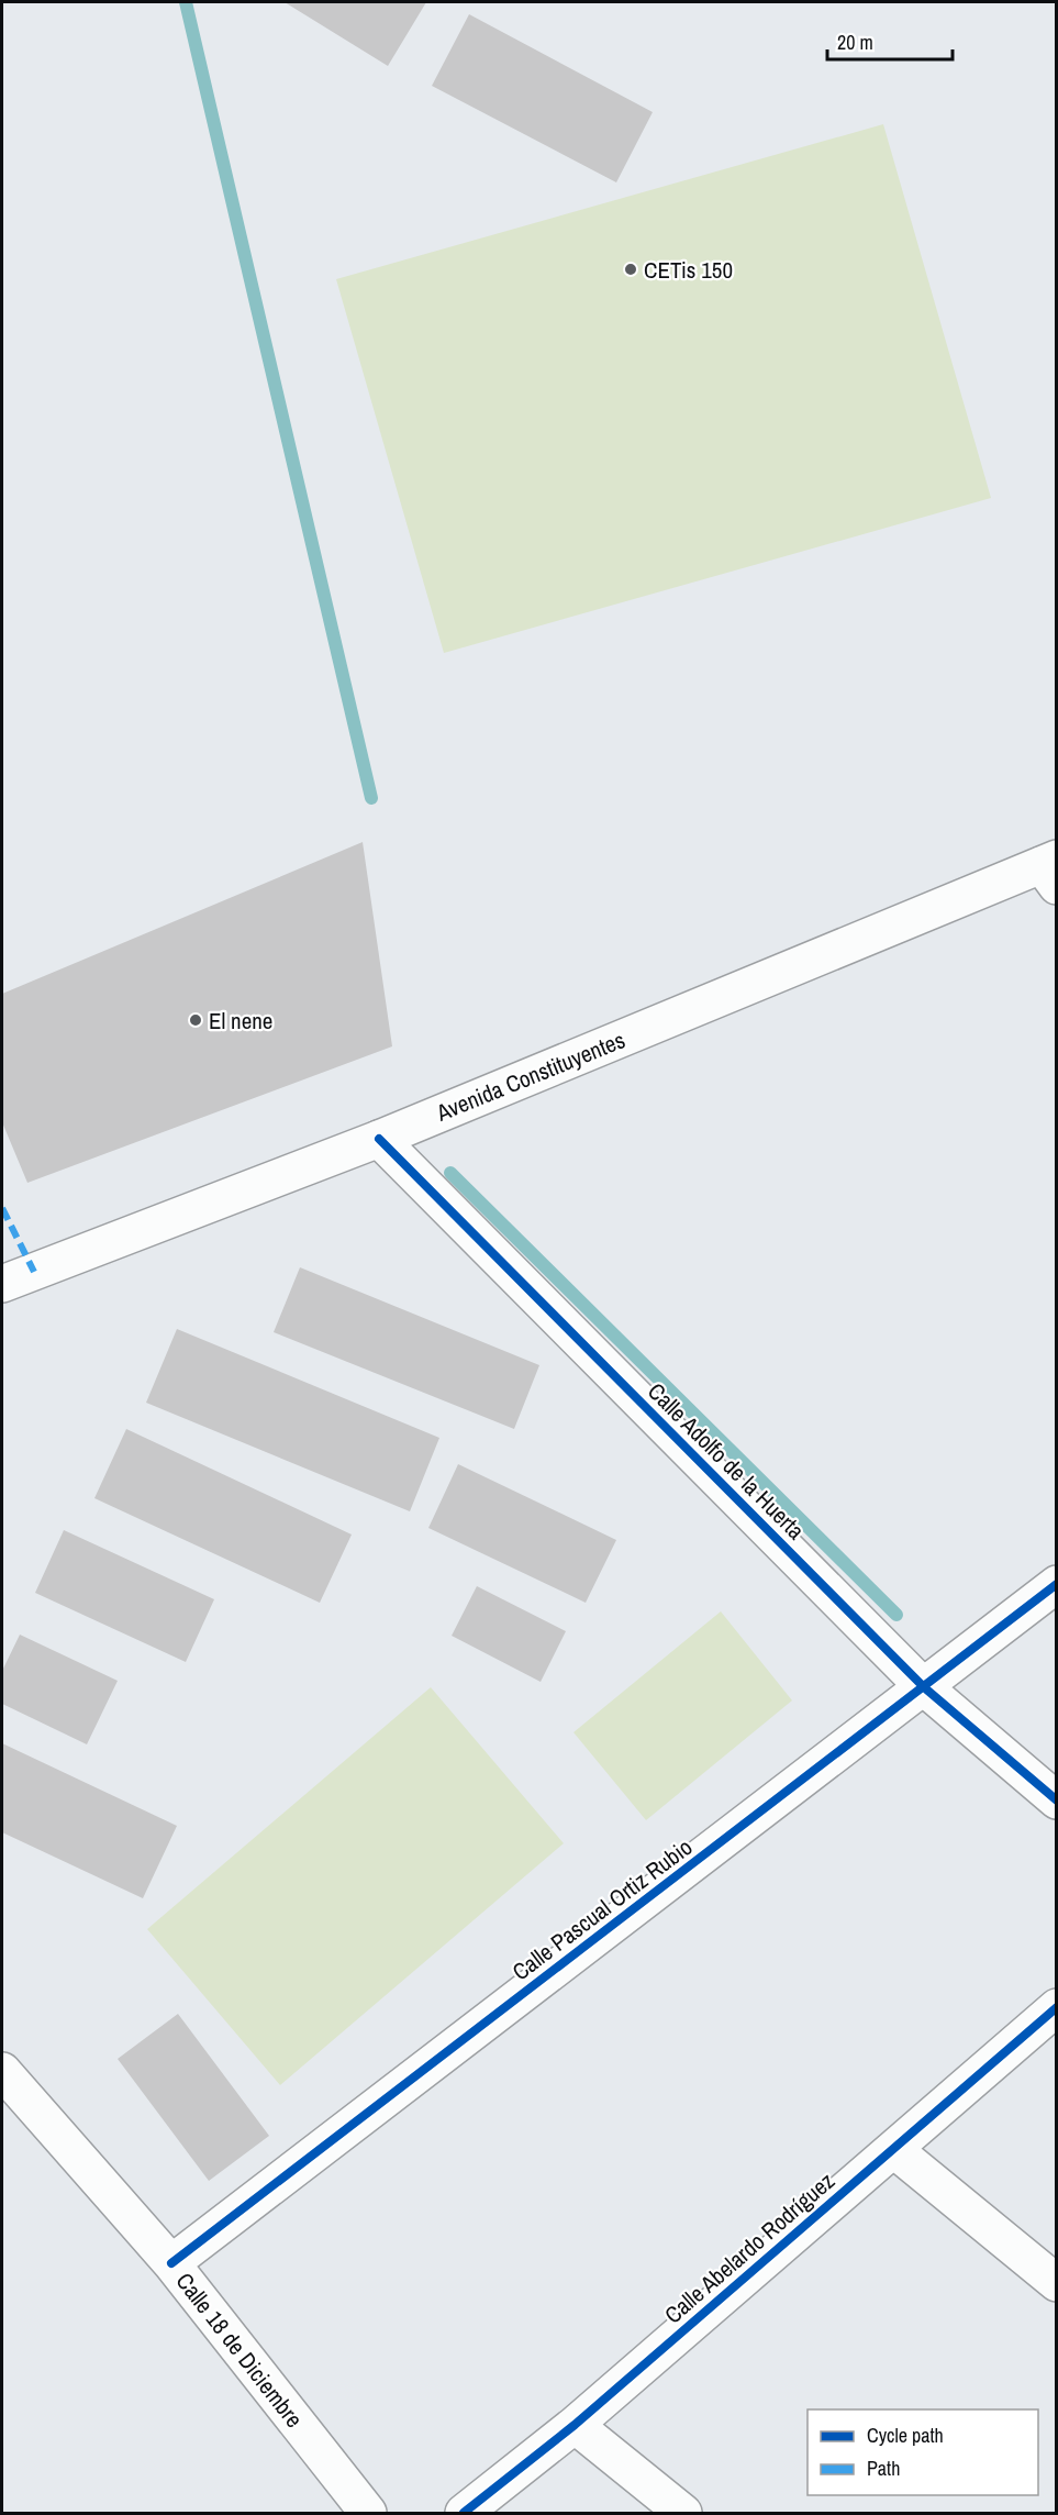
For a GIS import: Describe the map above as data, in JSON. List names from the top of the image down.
{
  "streets": {
    "street": [
      "Avenida Constituyentes",
      "Calle Adolfo de la Huerta",
      "Calle Pascual Ortiz Rubio",
      "Calle Abelardo Rodríguez",
      "Calle 18 de Diciembre"
    ]
  },
  "crossings": [
    ["Avenida Constituyentes", "Calle Adolfo de la Huerta"],
    ["Calle Adolfo de la Huerta", "Calle Pascual Ortiz Rubio"],
    ["Calle Pascual Ortiz Rubio", "Calle 18 de Diciembre"]
  ],
  "places": ["CETis 150", "El nene"],
  "legend": ["Cycle path", "Path"],
  "scale_bar": "20 m"
}
